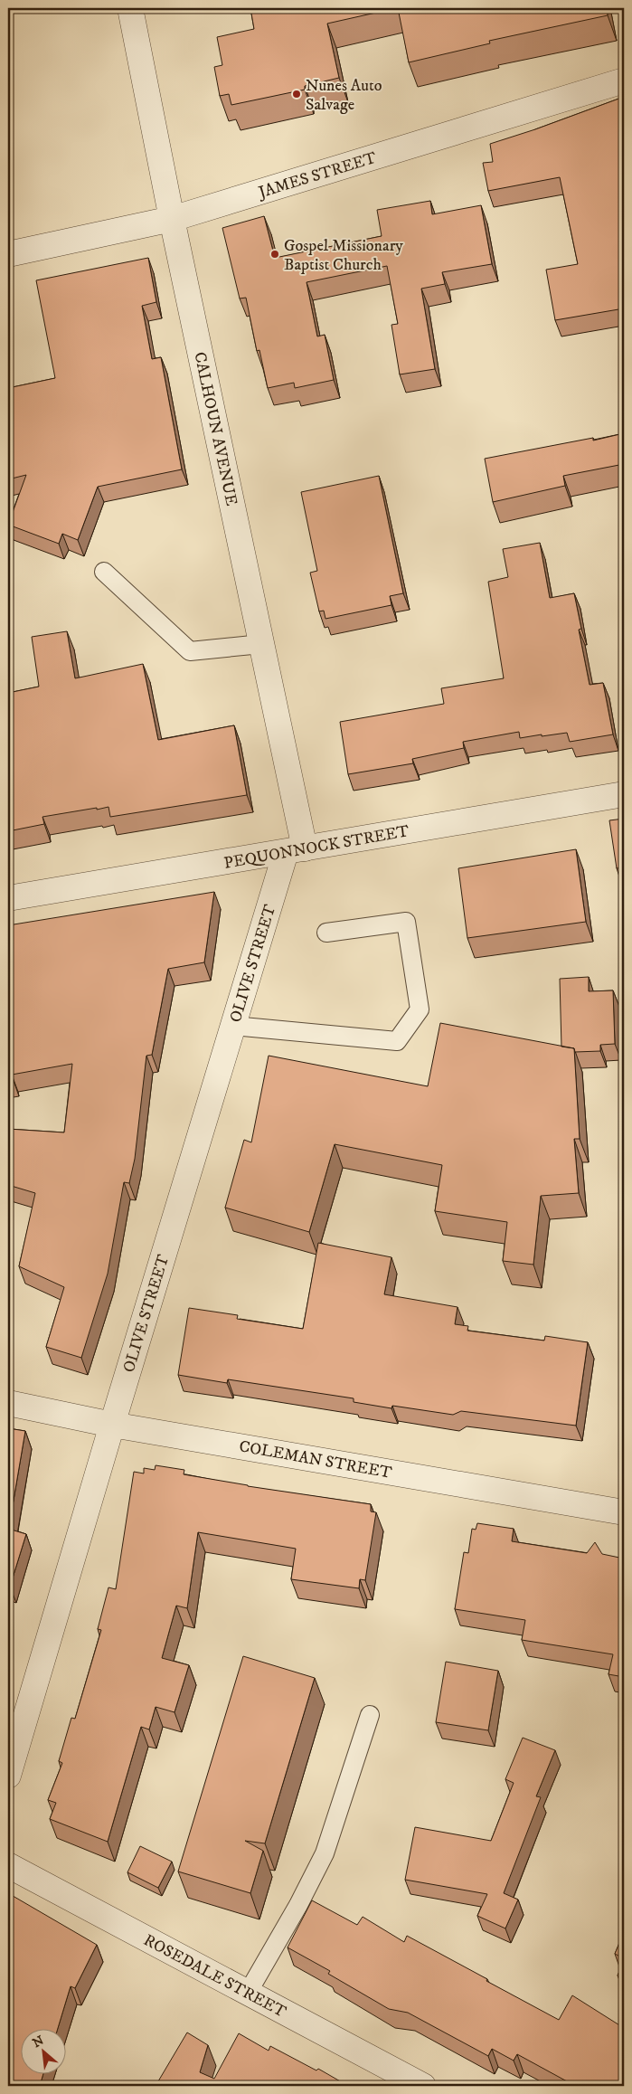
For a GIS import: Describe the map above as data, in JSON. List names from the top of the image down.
{
  "streets": {
    "street": [
      "JAMES STREET",
      "CALHOUN AVENUE",
      "PEQUONNOCK STREET",
      "OLIVE STREET",
      "COLEMAN STREET",
      "ROSEDALE STREET"
    ]
  },
  "crossings": [
    ["JAMES STREET", "CALHOUN AVENUE"],
    ["CALHOUN AVENUE", "PEQUONNOCK STREET"],
    ["CALHOUN AVENUE", "OLIVE STREET"],
    ["PEQUONNOCK STREET", "OLIVE STREET"],
    ["OLIVE STREET", "COLEMAN STREET"]
  ],
  "places": ["Nunes Auto Salvage", "Gospel Missionary Baptist Church"],
  "north": "top left"
}
